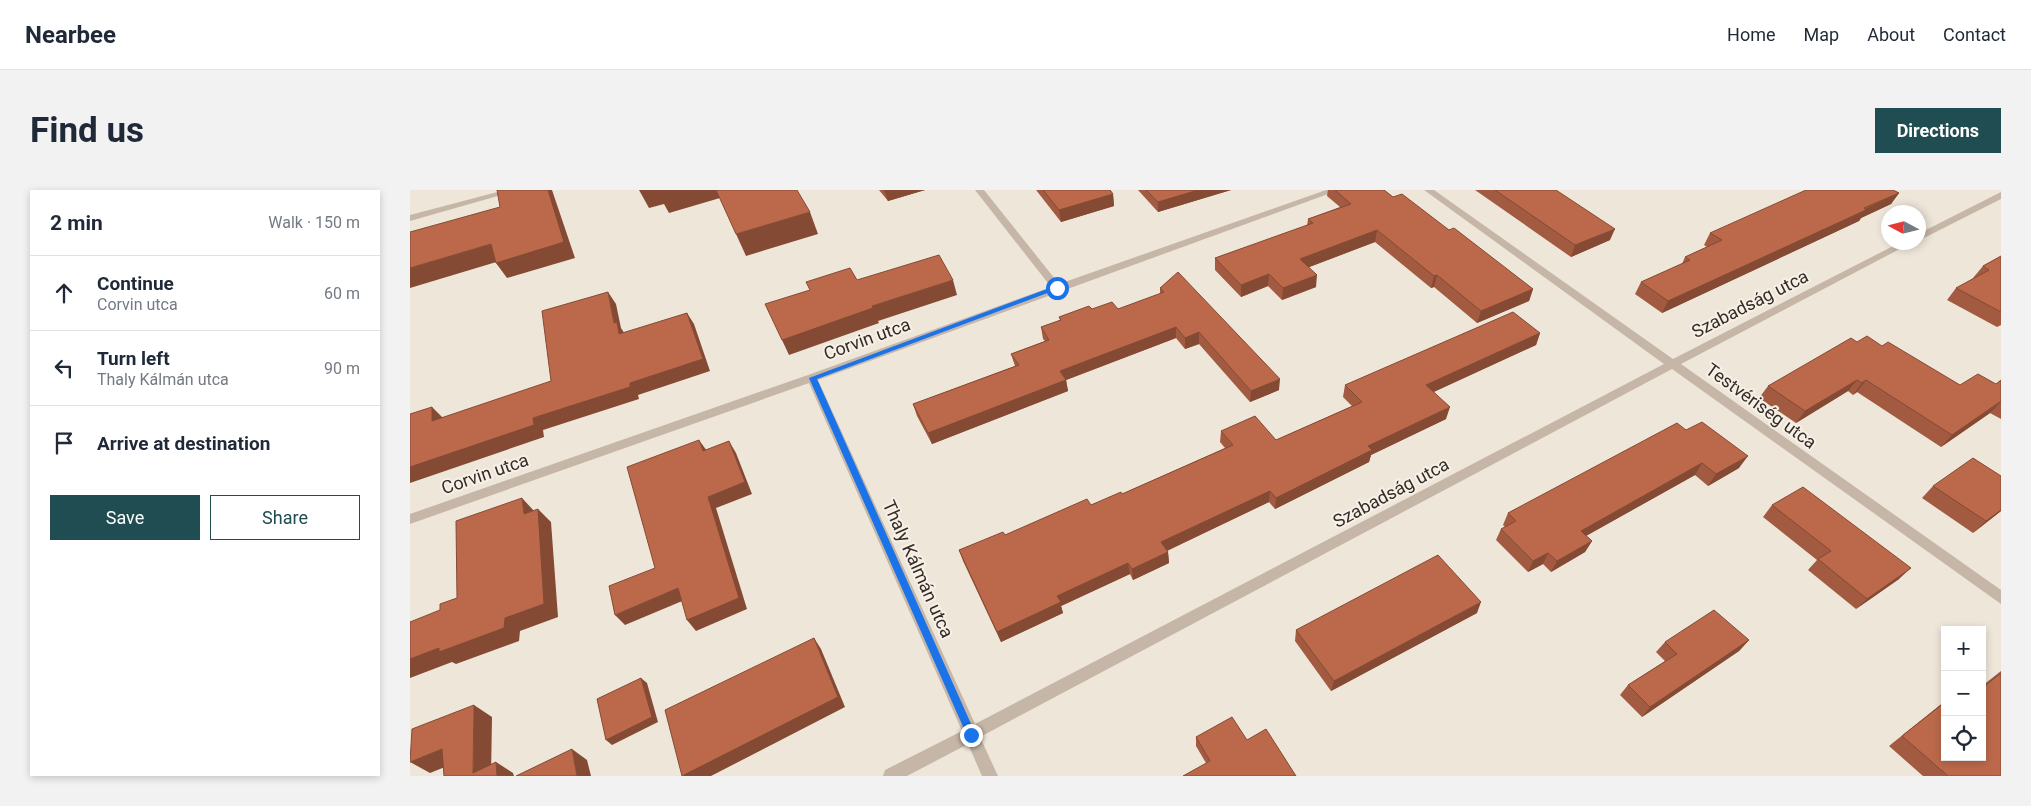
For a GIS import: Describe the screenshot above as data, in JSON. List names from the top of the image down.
{
  "streets": {
    "street": [
      "Szabadság utca",
      "Corvin utca",
      "Testvériség utca",
      "Thaly Kálmán utca"
    ]
  },
  "crossings": [
    ["Szabadság utca", "Testvériség utca"],
    ["Szabadság utca", "Thaly Kálmán utca"],
    ["Corvin utca", "Thaly Kálmán utca"]
  ],
  "north": "left",
  "page": {
    "header": "Nearbee",
    "nav": [
      "Home",
      "Map",
      "About",
      "Contact"
    ],
    "buttons": [
      "Directions",
      ["Save", "Share"]
    ],
    "title": "Find us",
    "heading": ["2 min", "Walk · 150 m"],
    "list": [
      ["Continue", "Corvin utca", "60 m"],
      ["Turn left", "Thaly Kálmán utca", "90 m"],
      "Arrive at destination"
    ],
    "map_buttons": ["+", "−"]
  }
}
